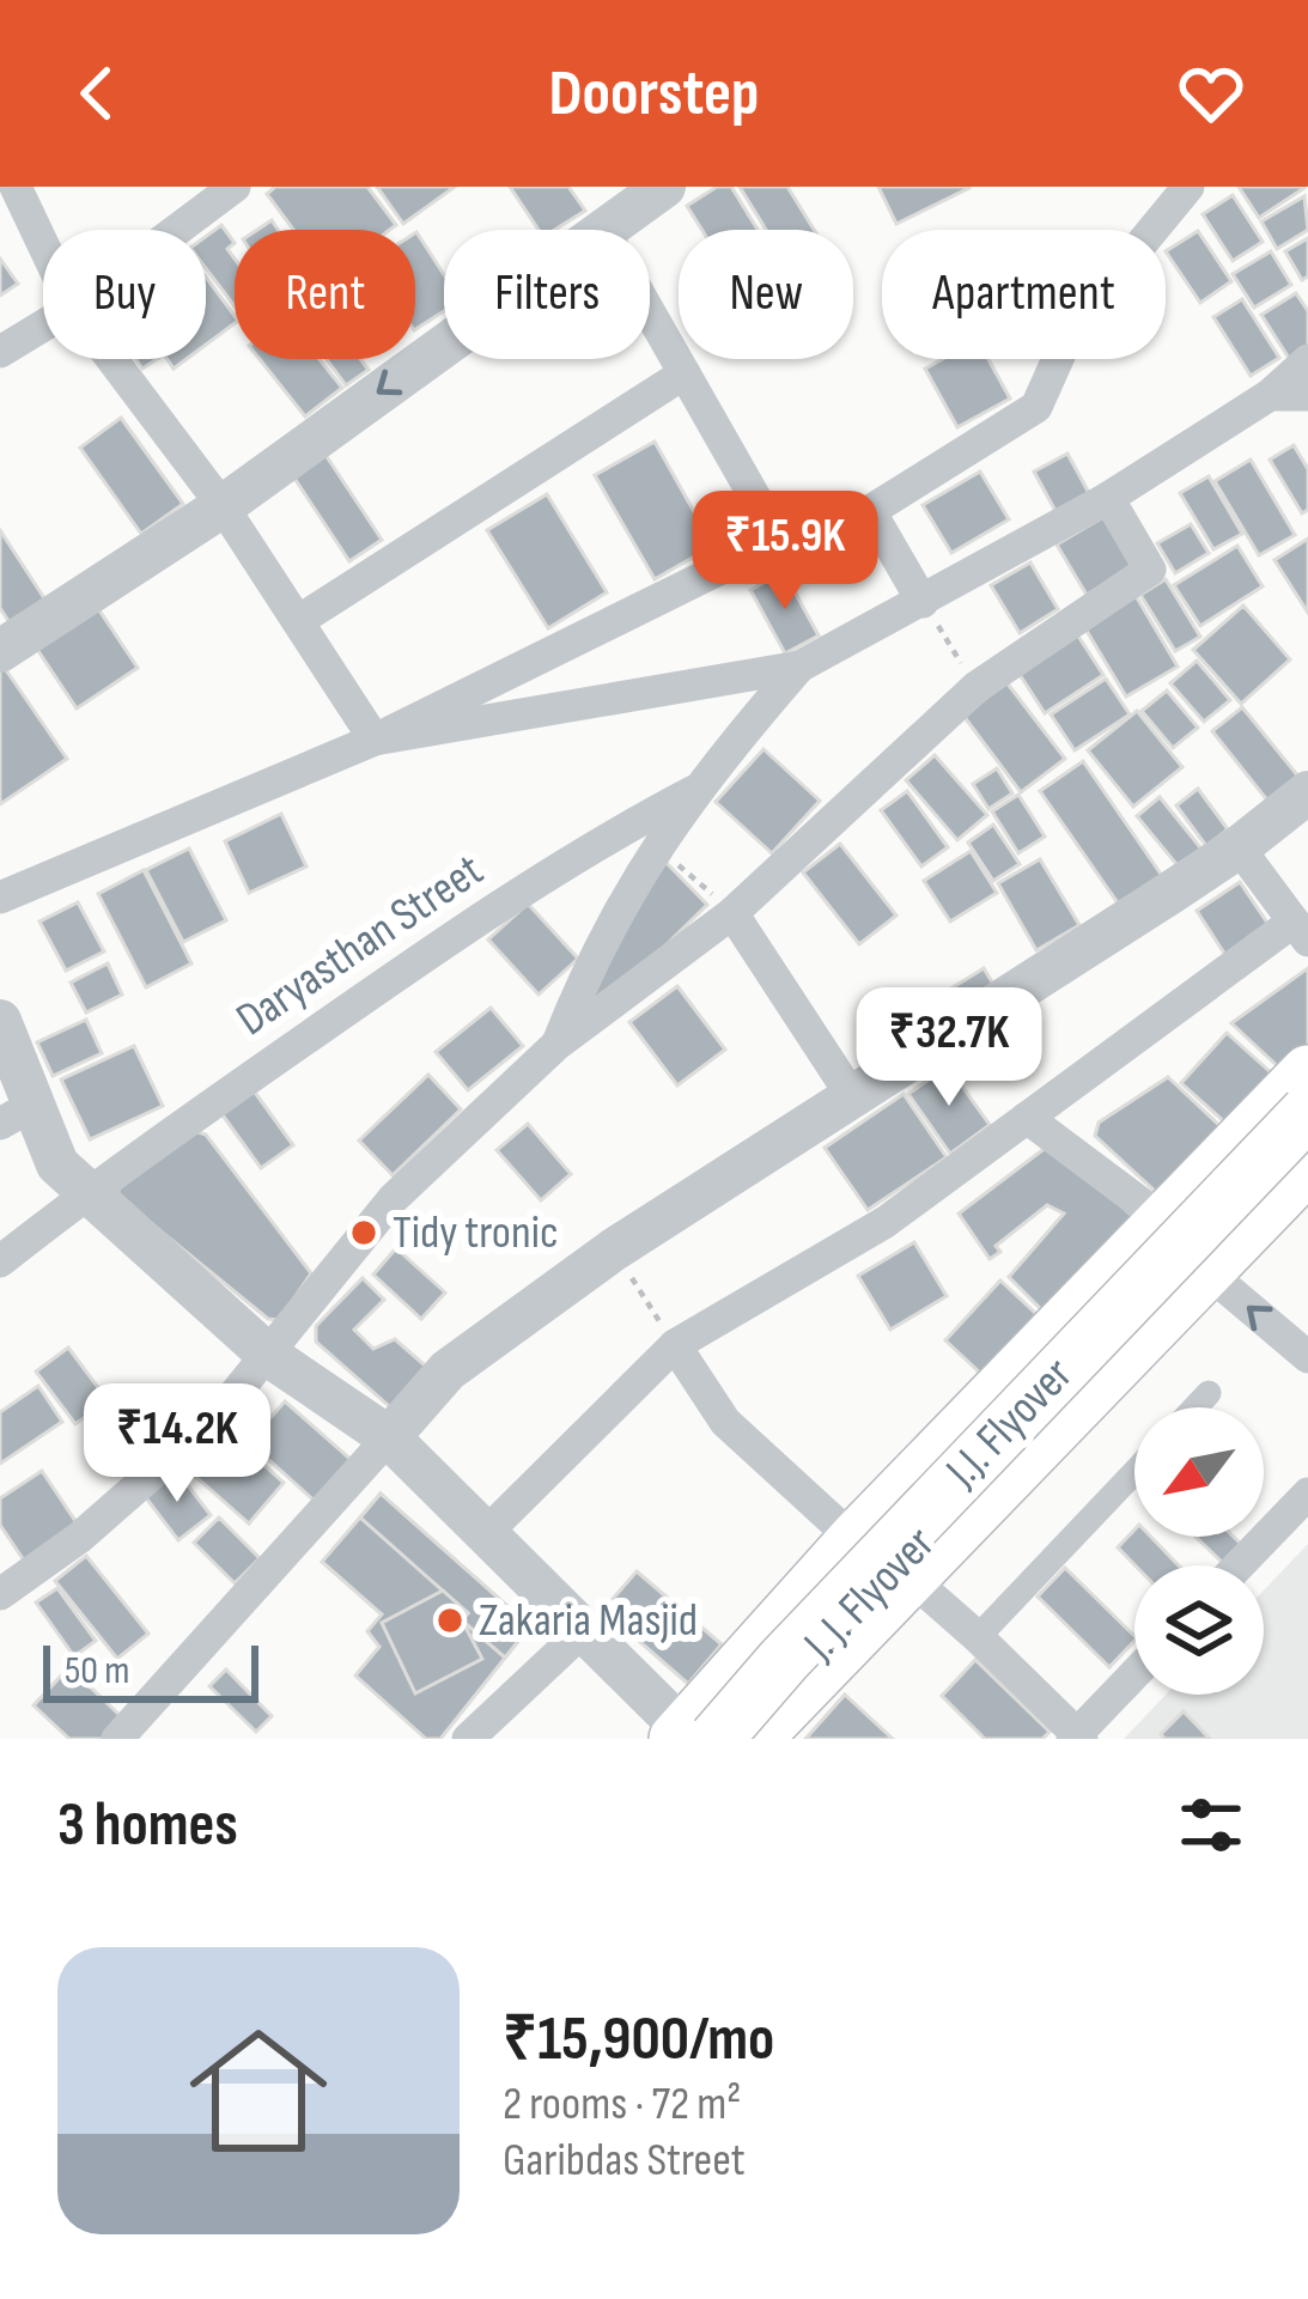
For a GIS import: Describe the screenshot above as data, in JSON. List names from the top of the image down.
{
  "streets": {
    "main road": ["J.J. Flyover", "J. J. Flyover"],
    "street": ["Daryasthan Street"]
  },
  "places": ["Tidy tronic", "Zakaria Masjid"],
  "scale_bar": "50 m",
  "north": "bottom left",
  "page": {
    "header": "Doorstep",
    "chip": [
      "Buy",
      "Rent",
      "Filters",
      "New",
      "Apartment"
    ],
    "price": ["₹15.9K", "₹32.7K", "₹14.2K"],
    "scale": "50 m",
    "heading": "3 homes",
    "list": [
      {
        "name": "₹15,900/mo",
        "note": "2 rooms · 72 m² · Garibdas Street"
      }
    ]
  }
}
